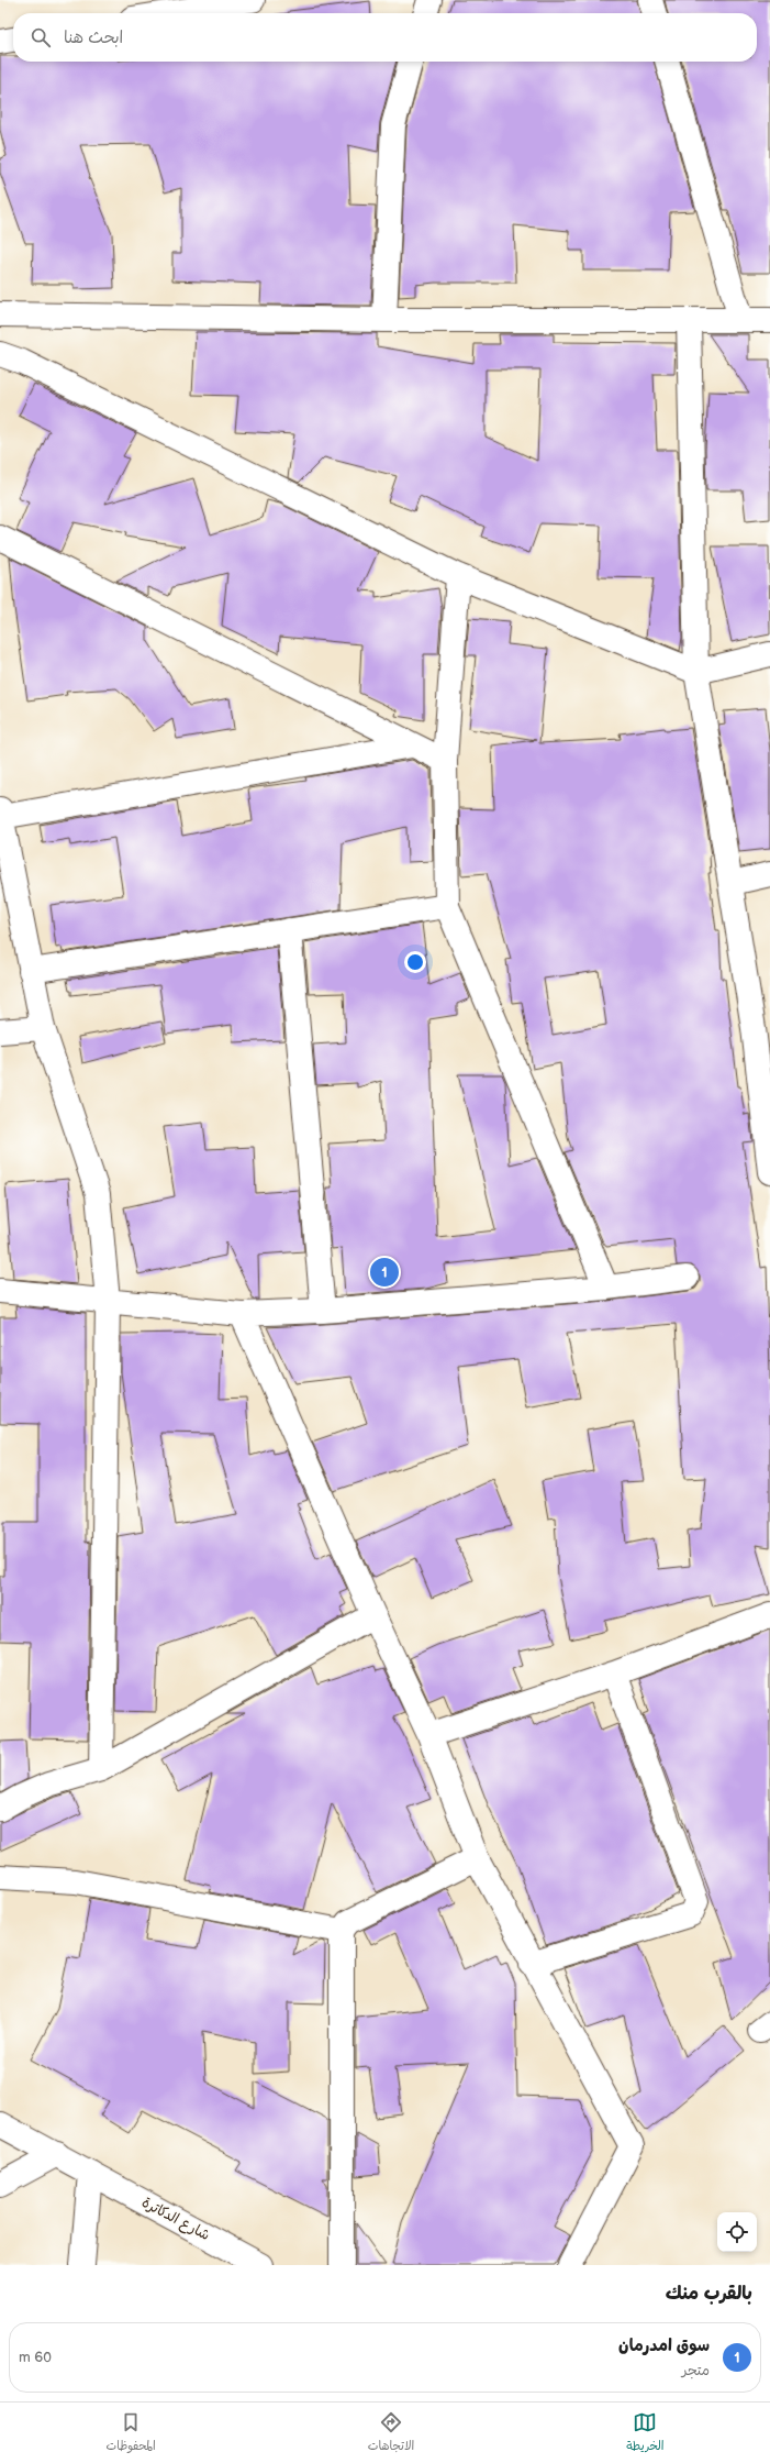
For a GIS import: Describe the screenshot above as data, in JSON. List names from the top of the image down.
{
  "streets": {
    "street": ["شارع الدكاترة"]
  },
  "page": {
    "search": "ابحث هنا",
    "pins": "1",
    "heading": "بالقرب منك",
    "list": [
      {
        "mark": "1",
        "name": "سوق امدرمان",
        "note": "متجر",
        "value": "60 m"
      }
    ],
    "nav": ["الخريطة", "الاتجاهات", "المحفوظات"]
  }
}
